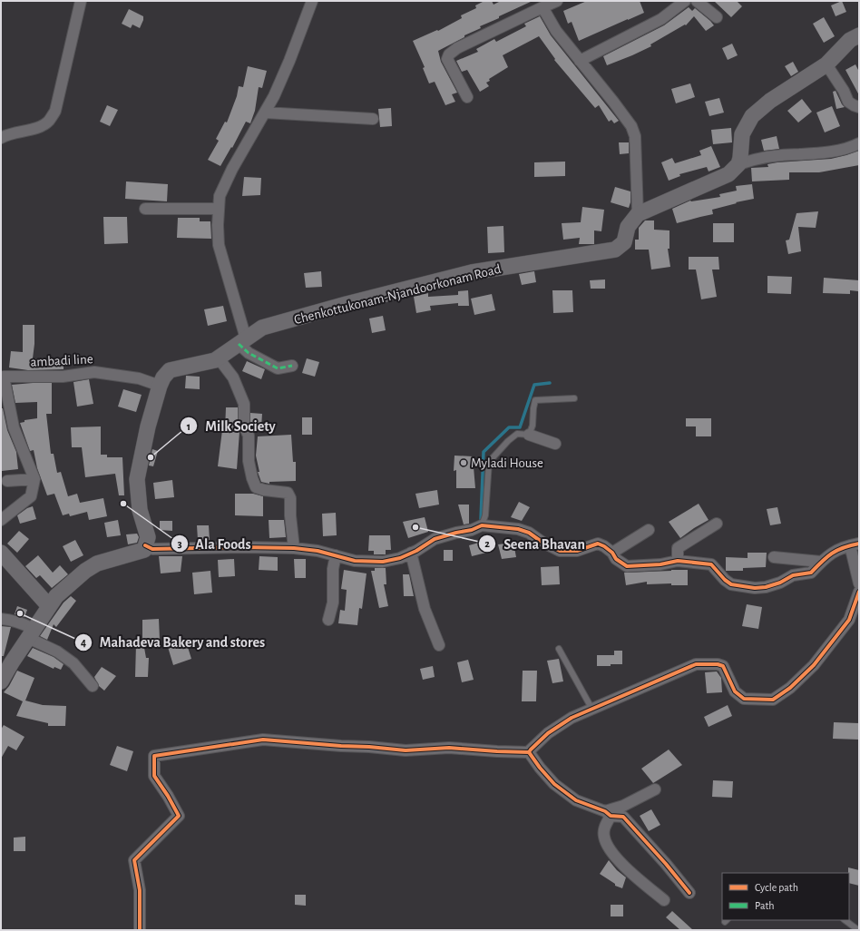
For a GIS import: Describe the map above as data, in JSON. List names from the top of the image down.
{
  "streets": {
    "main road": ["Chenkottukonam-Njandoorkonam Road"],
    "street": ["ambadi line"]
  },
  "crossings": [
    ["Chenkottukonam-Njandoorkonam Road", "ambadi line"]
  ],
  "places": [
    "Milk Society",
    "Myladi House",
    "Ala Foods",
    "Seena Bhavan",
    "Mahadeva Bakery and stores"
  ],
  "legend": ["Cycle path", "Path"]
}
